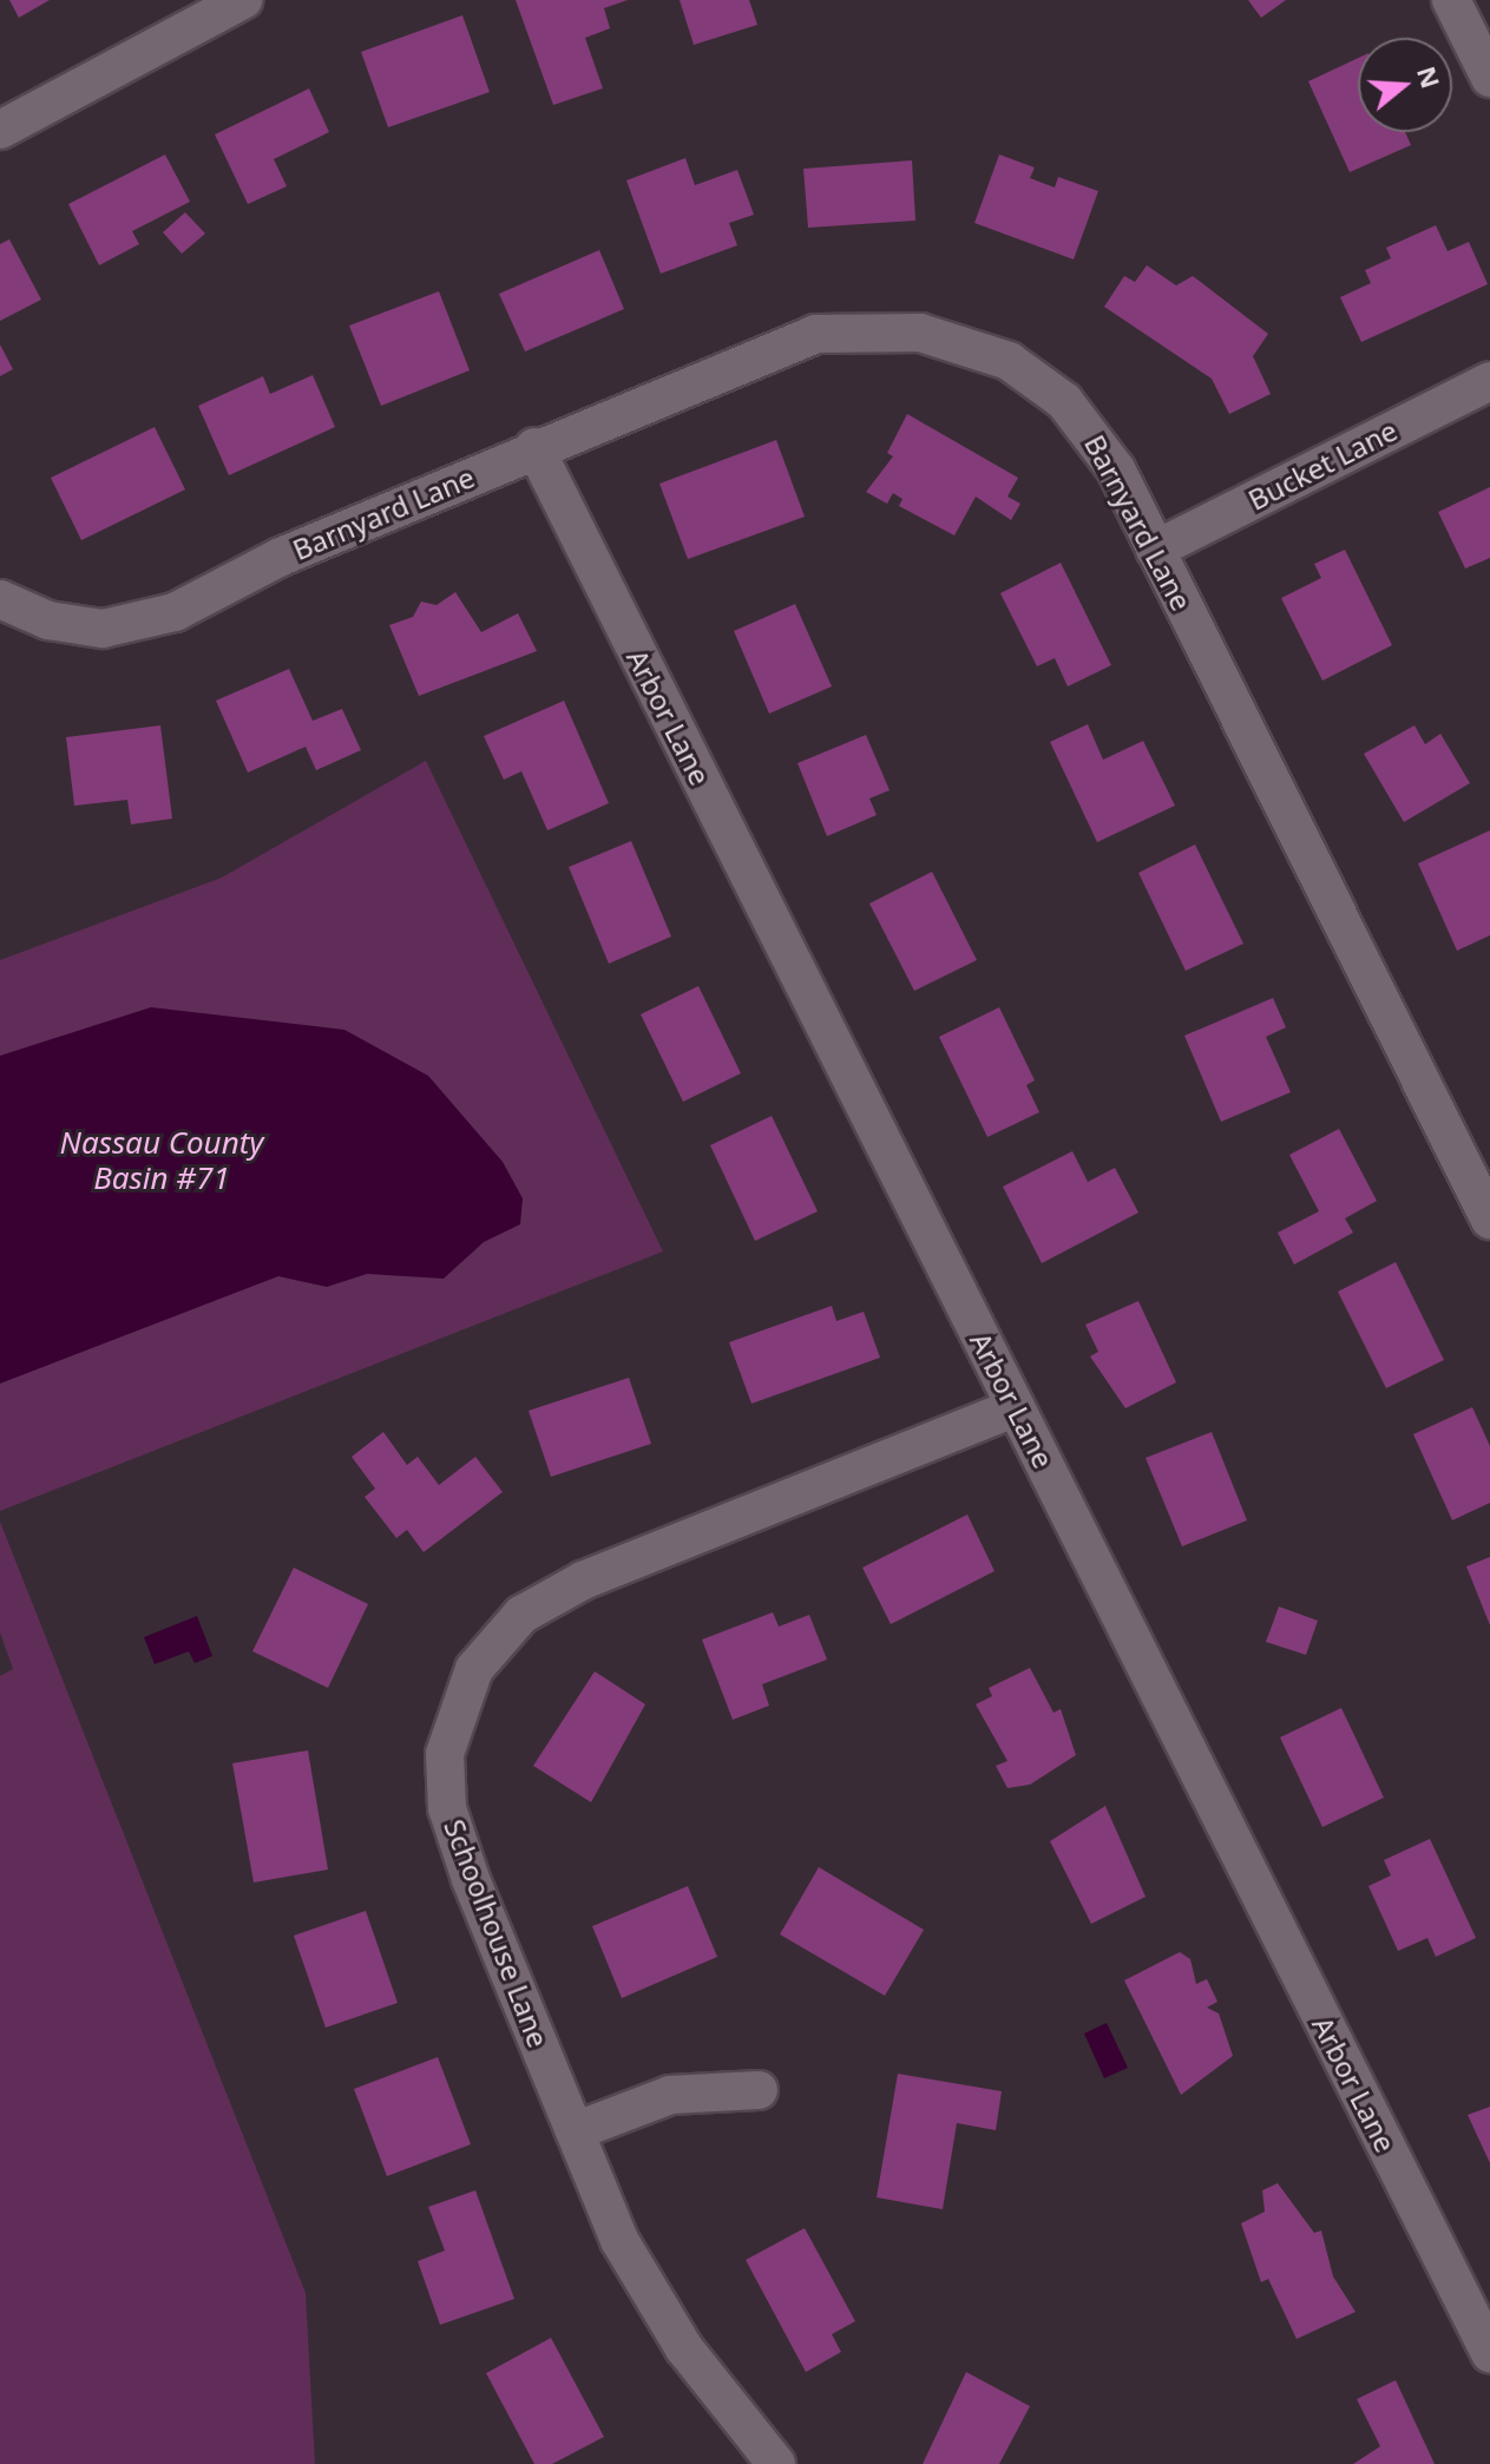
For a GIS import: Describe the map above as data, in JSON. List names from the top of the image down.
{
  "streets": {
    "street": [
      "Bucket Lane",
      "Barnyard Lane",
      "Arbor Lane",
      "Schoolhouse Lane"
    ]
  },
  "crossings": [
    ["Bucket Lane", "Barnyard Lane"],
    ["Barnyard Lane", "Arbor Lane"],
    ["Arbor Lane", "Schoolhouse Lane"]
  ],
  "water": ["Nassau County Basin #71"],
  "north": "right"
}
